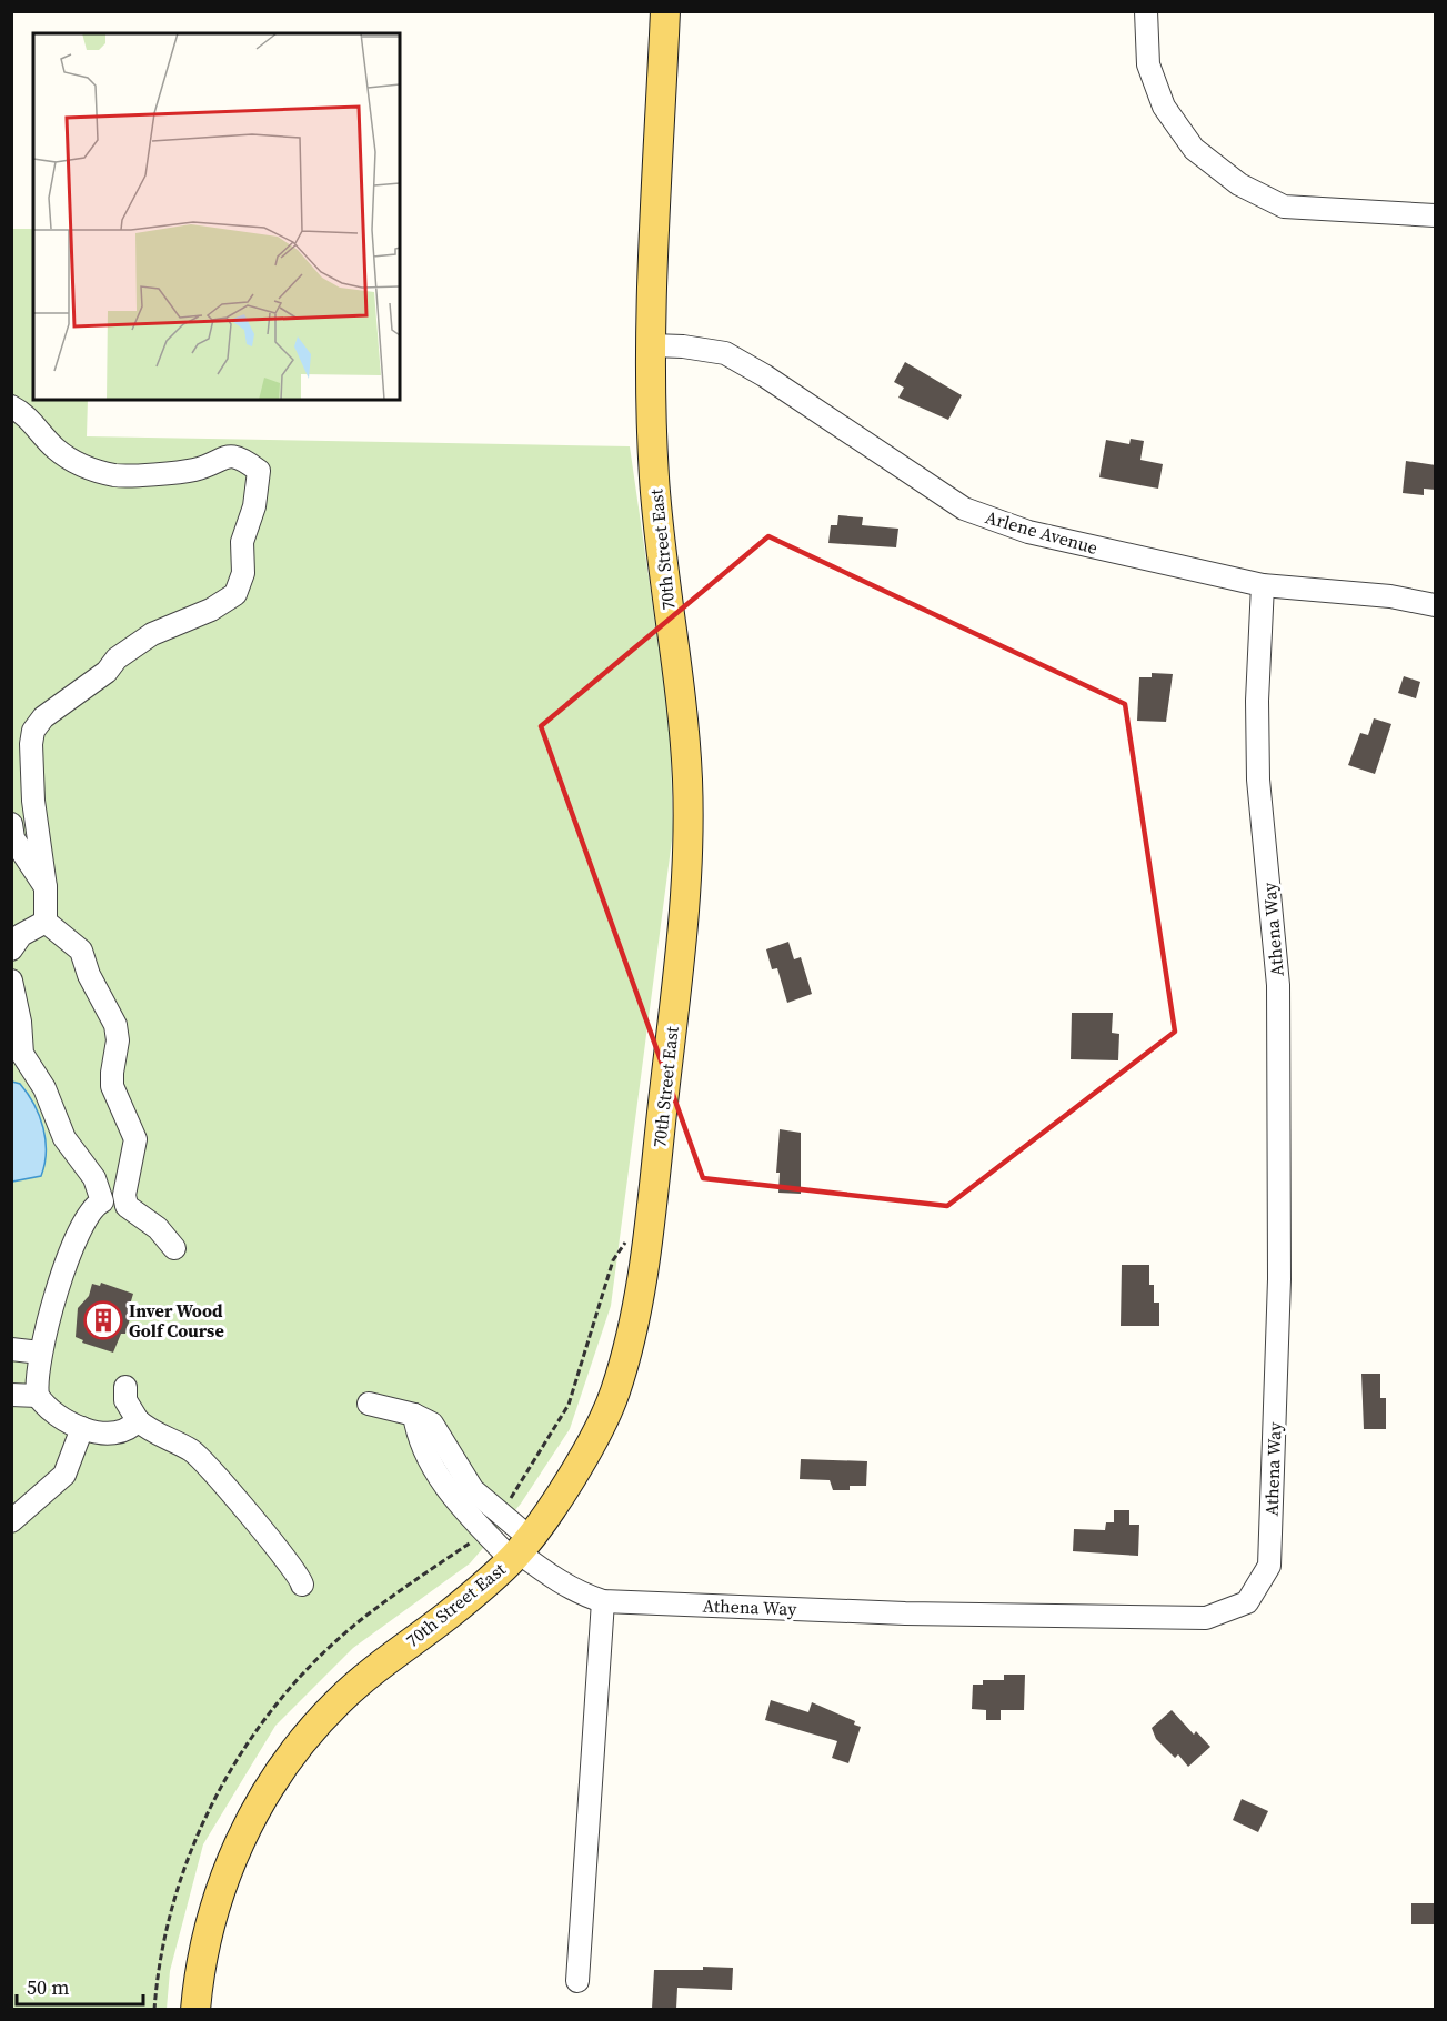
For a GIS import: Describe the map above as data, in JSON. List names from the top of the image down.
{
  "streets": {
    "main road": ["70th Street East"],
    "street": ["Arlene Avenue", "Athena Way"]
  },
  "crossings": [
    ["Arlene Avenue", "70th Street East"],
    ["Arlene Avenue", "Athena Way"],
    ["70th Street East", "Athena Way"]
  ],
  "places": {
    "building": ["Inver Wood Golf Course"]
  },
  "scale_bar": "50 m"
}
